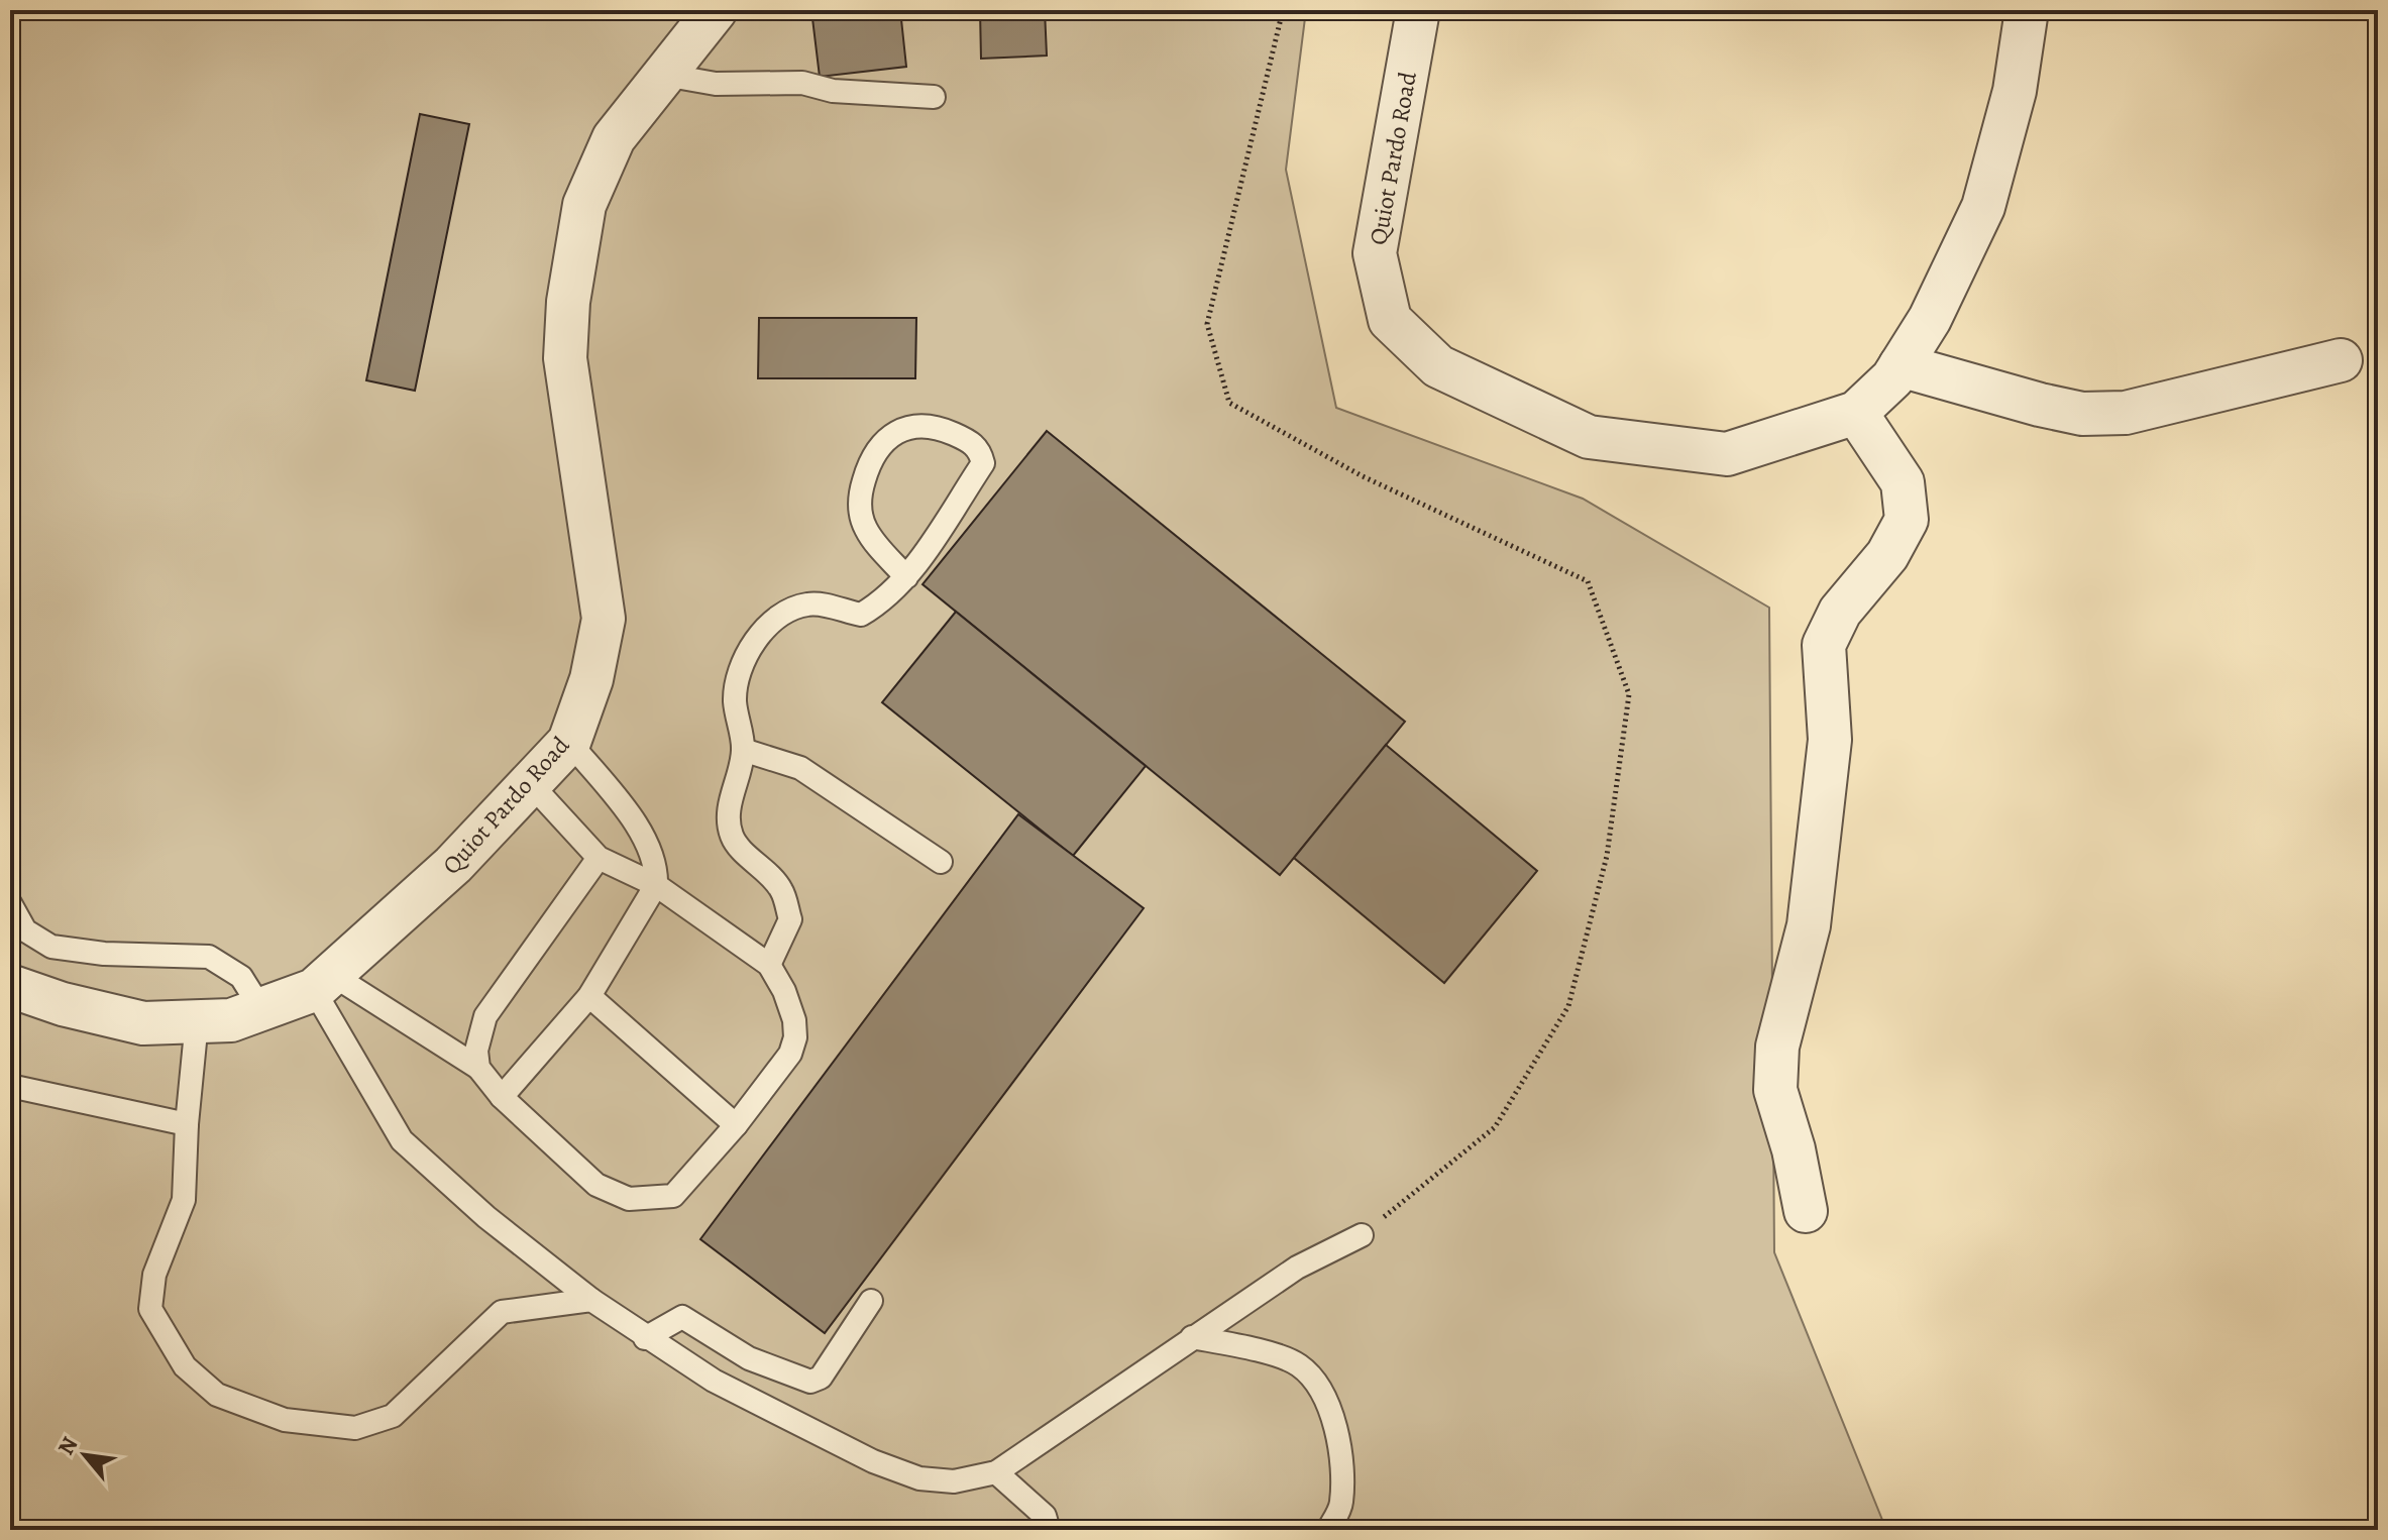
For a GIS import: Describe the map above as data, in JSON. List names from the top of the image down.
{
  "streets": {
    "street": ["Quiot Pardo Road"]
  },
  "north": "top left"
}
